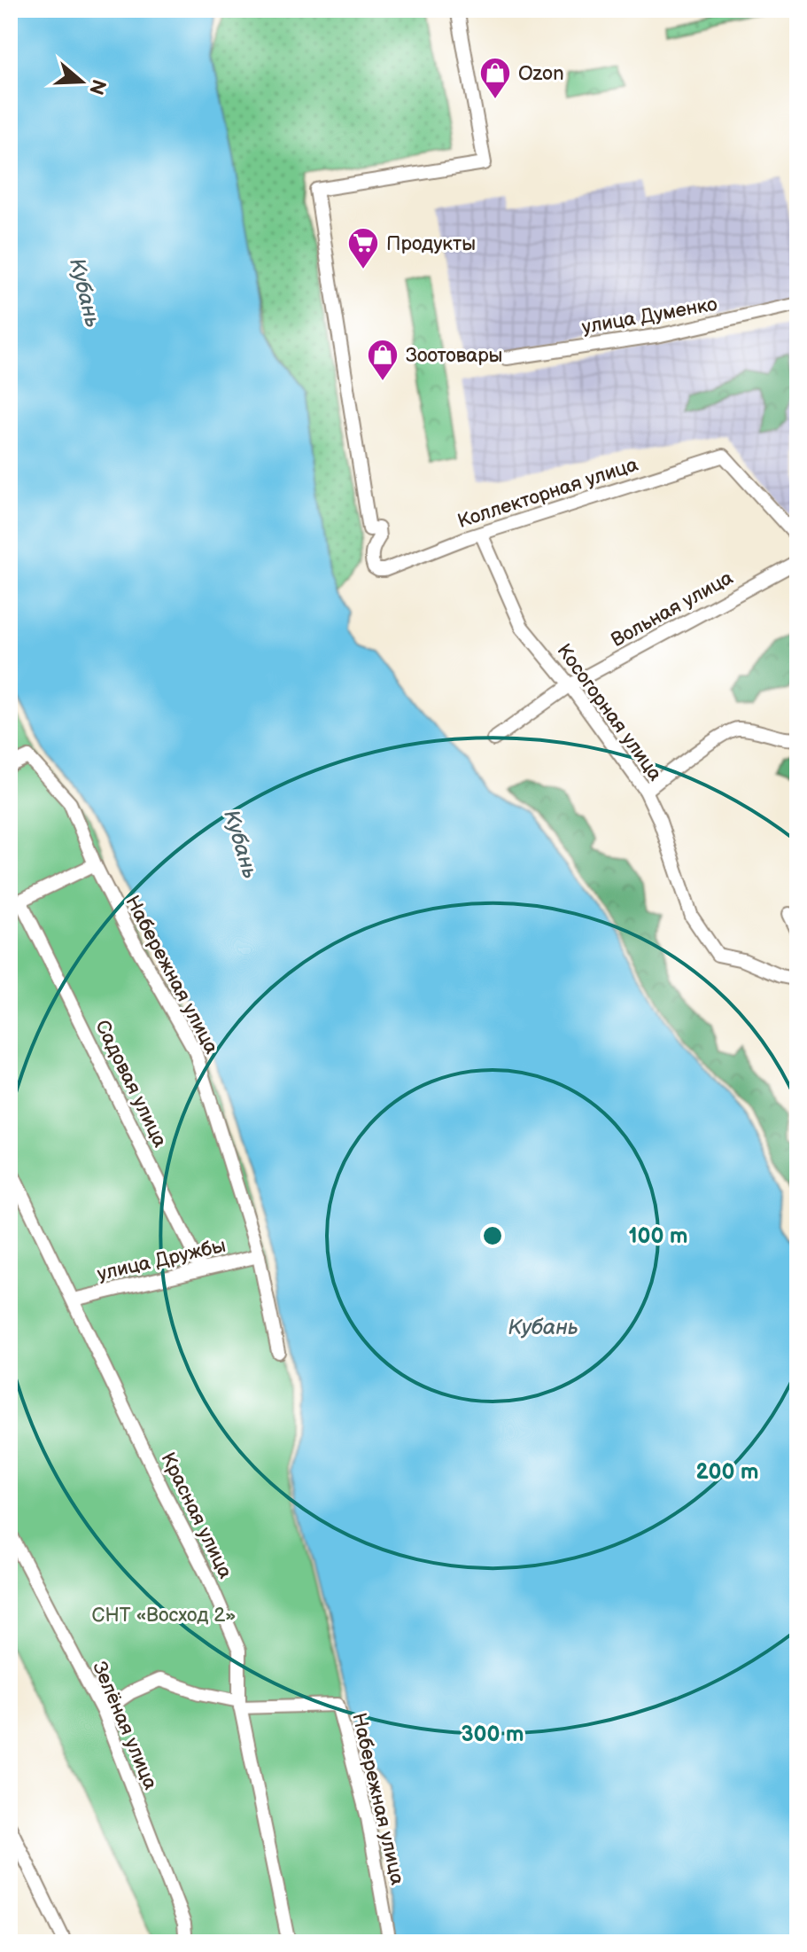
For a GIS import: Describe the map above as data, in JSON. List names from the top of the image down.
{
  "streets": {
    "street": [
      "улица Думенко",
      "Коллекторная улица",
      "Вольная улица",
      "Косогорная улица",
      "Набережная улица",
      "Садовая улица",
      "улица Дружбы",
      "Красная улица",
      "Зелёная улица"
    ]
  },
  "crossings": [
    ["Коллекторная улица", "Косогорная улица"],
    ["Вольная улица", "Косогорная улица"],
    ["Набережная улица", "улица Дружбы"],
    ["Набережная улица", "Красная улица"],
    ["Садовая улица", "улица Дружбы"],
    ["улица Дружбы", "Красная улица"]
  ],
  "water": ["Кубань"],
  "parks": ["СНТ «Восход 2»"],
  "places": {
    "shop": ["Ozon", "Зоотовары"],
    "supermarket": ["Продукты"]
  },
  "north": "right",
  "rings": ["100 m", "200 m", "300 m"]
}
